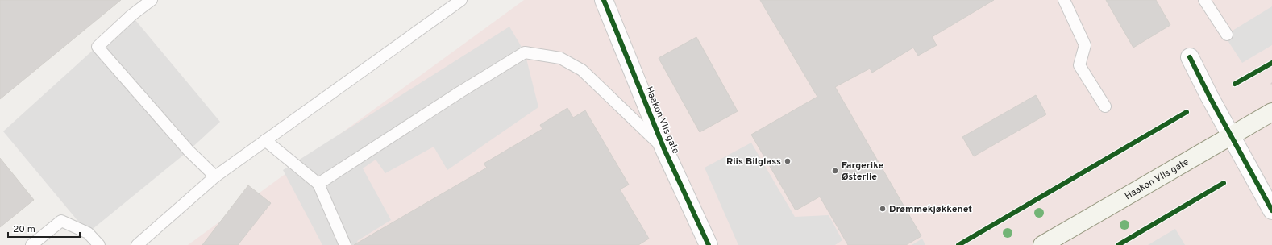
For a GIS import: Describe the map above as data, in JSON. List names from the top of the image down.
{
  "streets": {
    "main road": ["Haakon VIIs gate"]
  },
  "places": ["Riis Bilglass", "Fargerike Østerlie", "Drømmekjøkkenet"],
  "scale_bar": "20 m"
}
